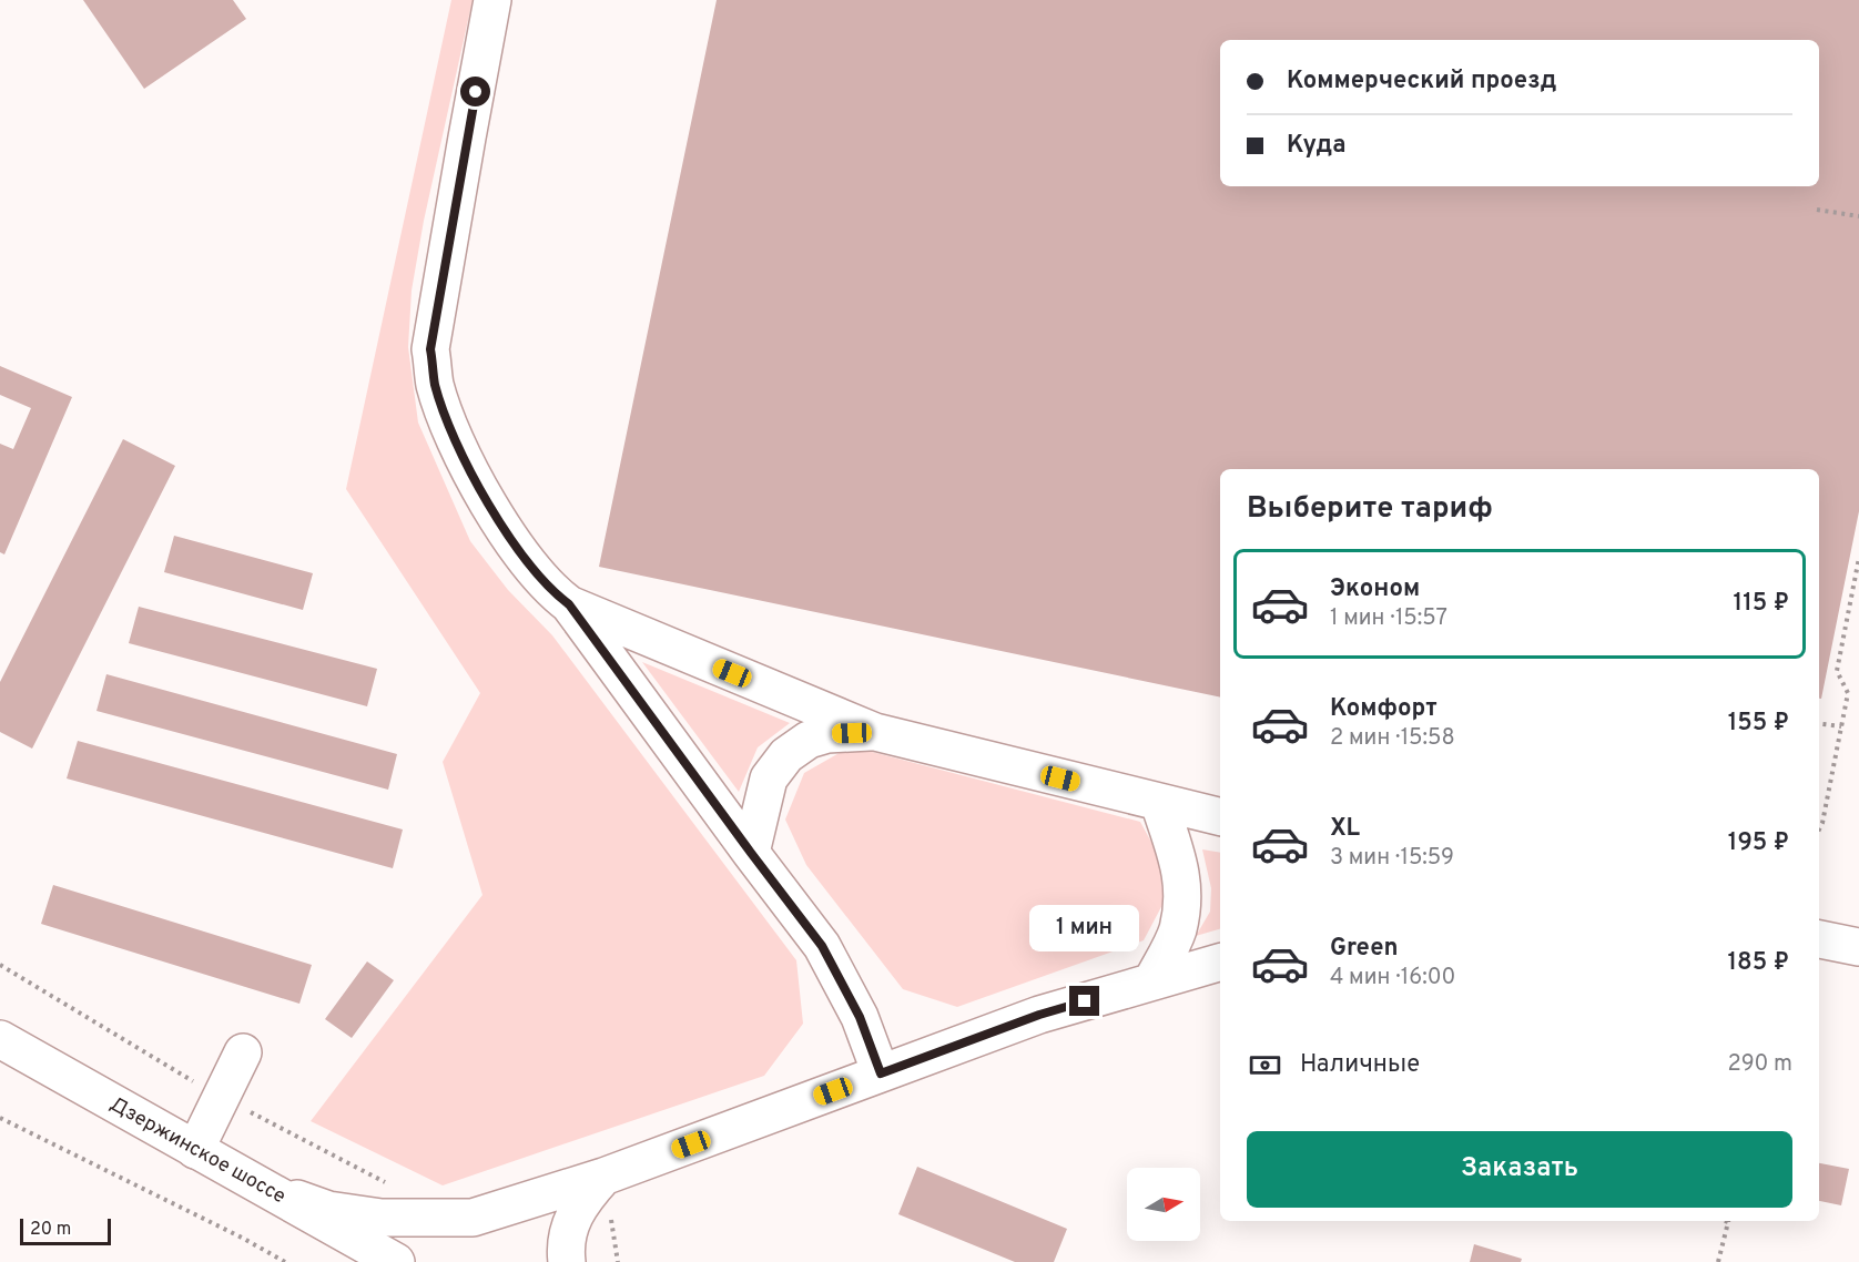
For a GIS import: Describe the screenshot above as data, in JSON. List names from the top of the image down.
{
  "streets": {
    "street": ["Дзержинское шоссе"]
  },
  "scale_bar": "20 m",
  "north": "right",
  "page": {
    "banner": ["Коммерческий проезд", "Куда"],
    "heading": "Выберите тариф",
    "list": [
      {
        "name": "Эконом",
        "note": "1 мин · 15:57",
        "value": "115 ₽"
      },
      {
        "name": "Комфорт",
        "note": "2 мин · 15:58",
        "value": "155 ₽"
      },
      {
        "name": "XL",
        "note": "3 мин · 15:59",
        "value": "195 ₽"
      },
      {
        "name": "Green",
        "note": "4 мин · 16:00",
        "value": "185 ₽"
      }
    ],
    "bubble": "1 мин",
    "pay": ["Наличные", "290 m"],
    "buttons": "Заказать",
    "scale": "20 m"
  }
}
